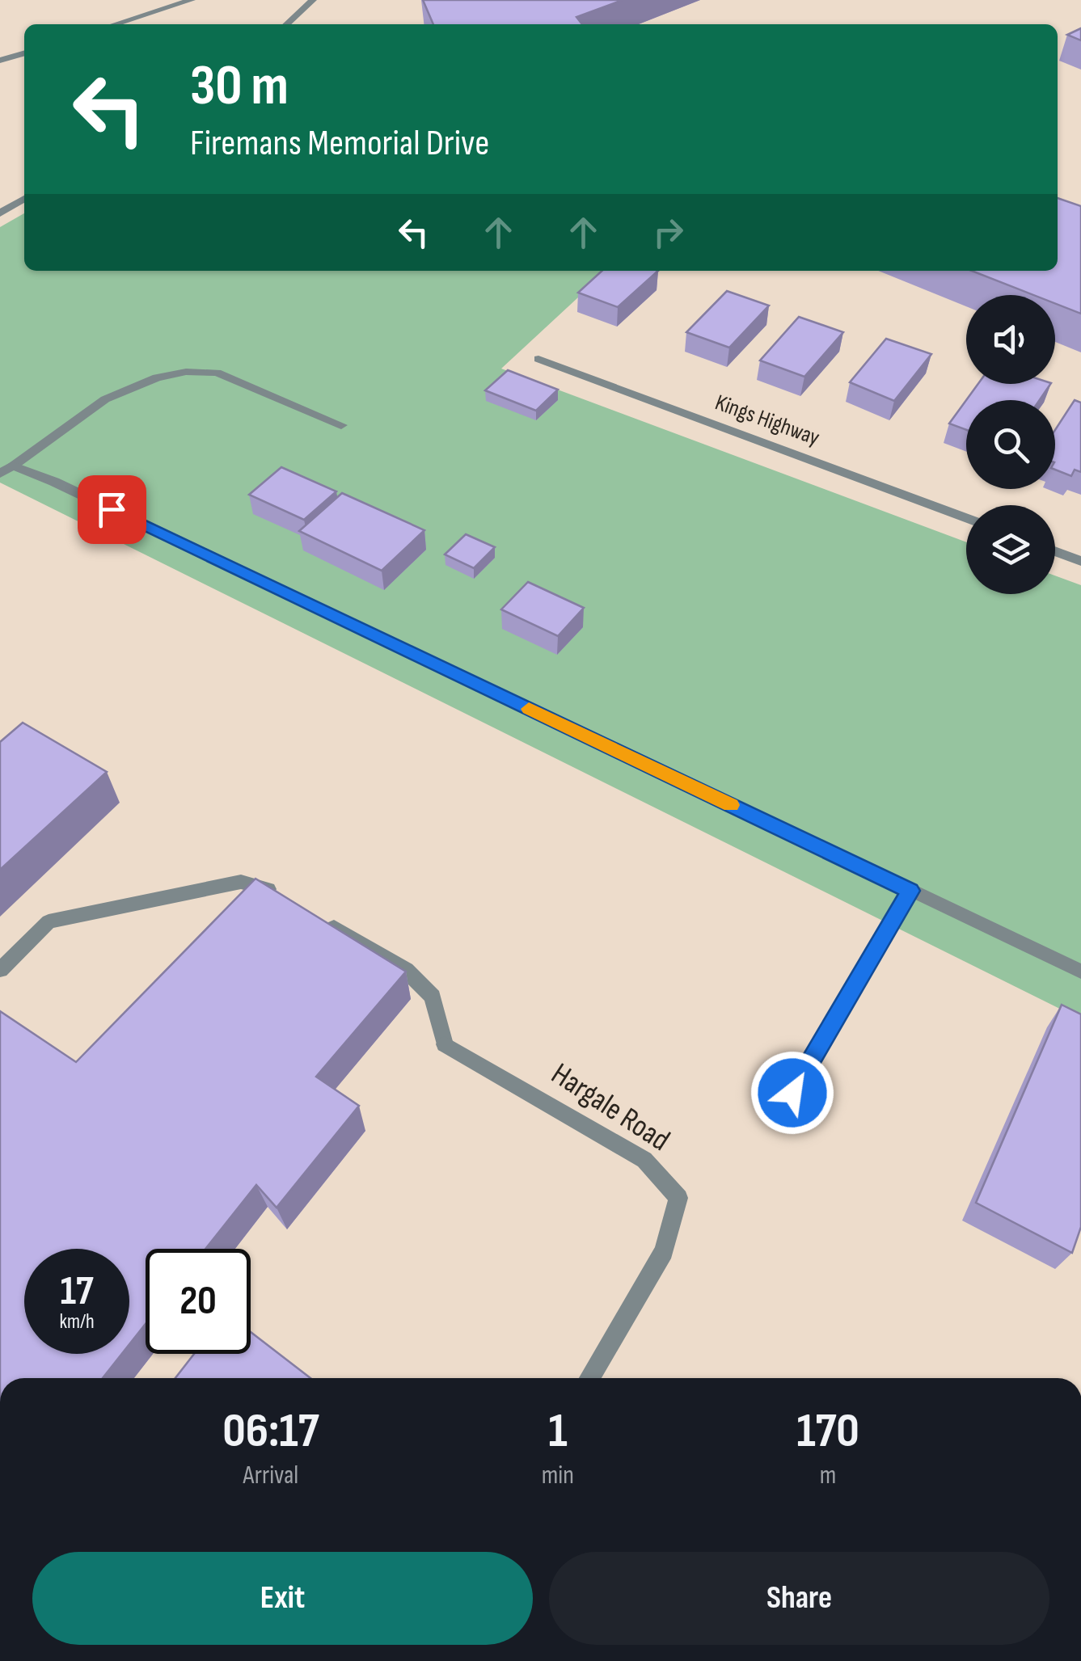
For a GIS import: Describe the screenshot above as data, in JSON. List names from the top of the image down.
{
  "streets": {
    "street": ["Kings Highway", "Hargale Road"]
  },
  "page": {
    "turn": ["30 m", "Firemans Memorial Drive"],
    "speed": "17 km/h",
    "limit": "20",
    "eta": [
      "06:17",
      "Arrival",
      "1",
      "min",
      "170",
      "m"
    ],
    "buttons": ["Exit", "Share"]
  }
}
